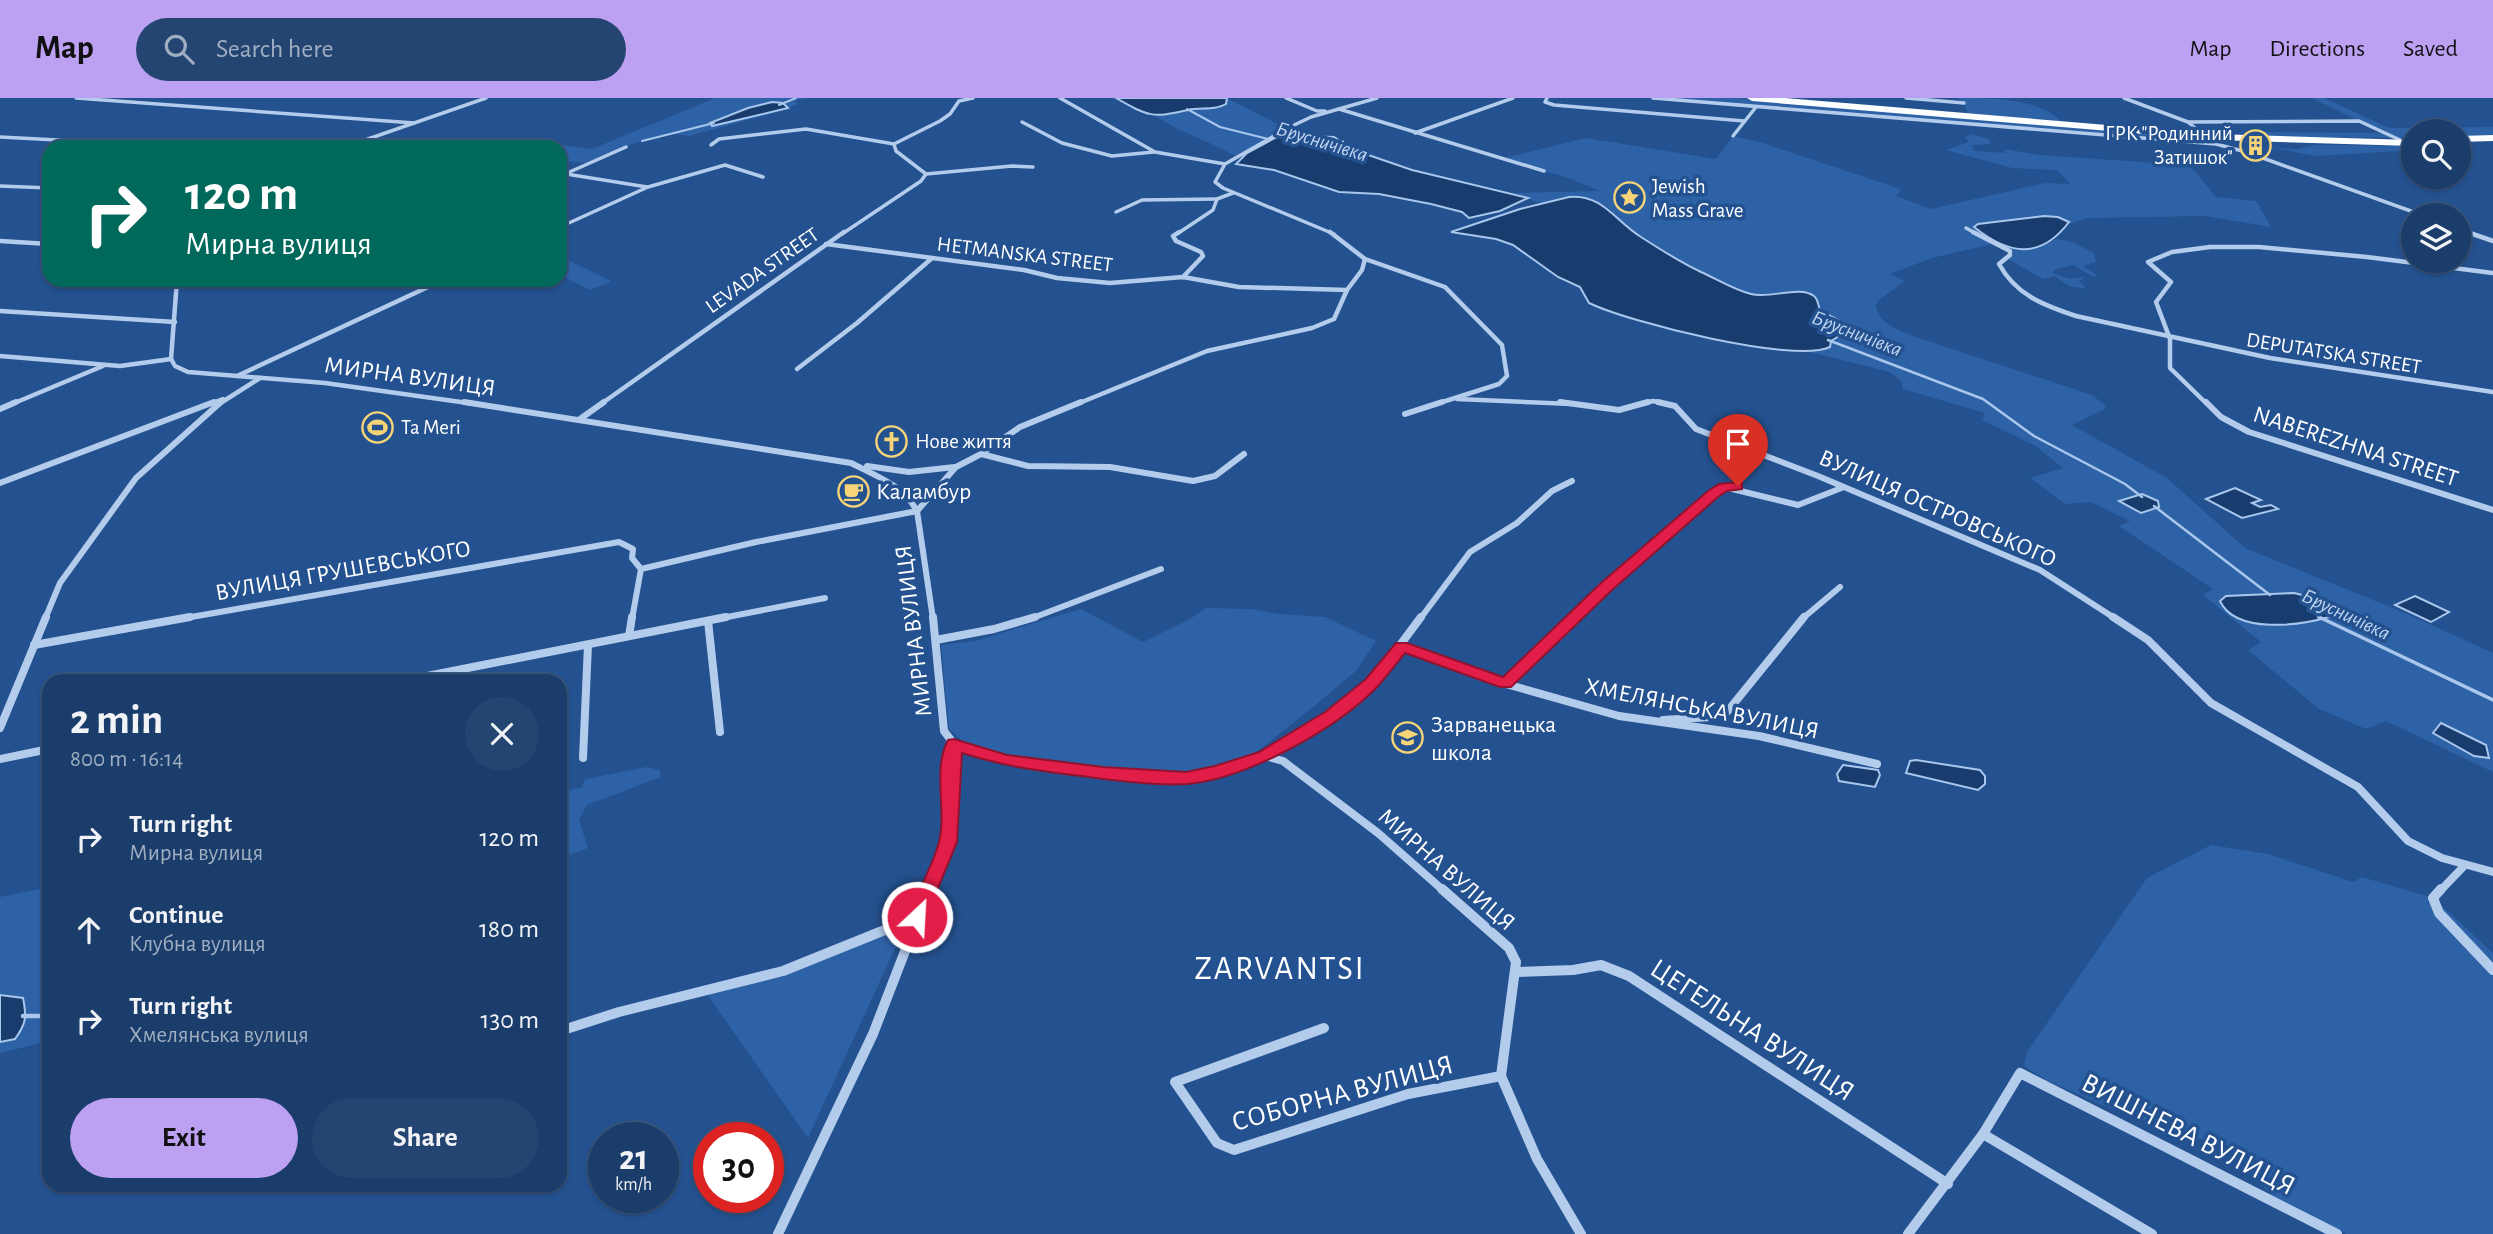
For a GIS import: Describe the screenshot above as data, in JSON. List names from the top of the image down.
{
  "streets": {
    "street": [
      "HETMANSKA STREET",
      "LEVADA STREET",
      "DEPUTATSKA STREET",
      "МИРНА ВУЛИЦЯ",
      "NABEREZHNA STREET",
      "ВУЛИЦЯ ОСТРОВСЬКОГО",
      "ВУЛИЦЯ ГРУШЕВСЬКОГО",
      "ХМЕЛЯНСЬКА ВУЛИЦЯ",
      "ЦЕГЕЛЬНА ВУЛИЦЯ",
      "СОБОРНА ВУЛИЦЯ",
      "ВИШНЕВА ВУЛИЦЯ"
    ]
  },
  "crossings": [
    ["HETMANSKA STREET", "LEVADA STREET"],
    ["LEVADA STREET", "МИРНА ВУЛИЦЯ"],
    ["DEPUTATSKA STREET", "NABEREZHNA STREET"],
    ["МИРНА ВУЛИЦЯ", "ЦЕГЕЛЬНА ВУЛИЦЯ"]
  ],
  "districts": ["ZARVANTSI"],
  "water": ["Брусничівка"],
  "places": {
    "building": ["ГРК \"Родинний Затишок\""],
    "place": ["Jewish Mass Grave"],
    "sports": ["Ta Meri"],
    "church": ["Нове життя"],
    "cafe": ["Каламбур"],
    "school or university": ["Зарванецька школа"]
  },
  "page": {
    "header": "Map",
    "search": "Search here",
    "nav": ["Map", "Directions", "Saved"],
    "turn": ["120 m", "Мирна вулиця"],
    "heading": ["2 min", "800 m · 16:14"],
    "list": [
      {
        "name": "Turn right",
        "note": "Мирна вулиця",
        "value": "120 m"
      },
      {
        "name": "Continue",
        "note": "Клубна вулиця",
        "value": "180 m"
      },
      {
        "name": "Turn right",
        "note": "Хмелянська вулиця",
        "value": "130 m"
      }
    ],
    "buttons": ["Exit", "Share"],
    "speed": "21 km/h",
    "limit": "30"
  }
}
